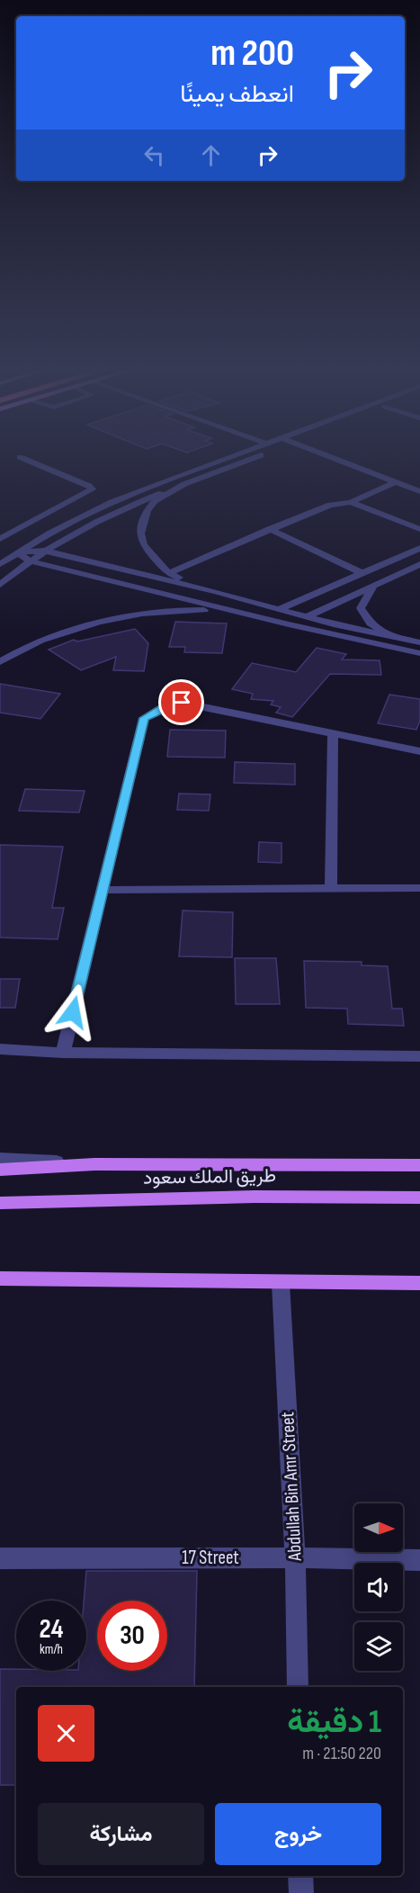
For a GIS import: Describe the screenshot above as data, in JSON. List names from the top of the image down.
{
  "streets": {
    "main road": ["طريق الملك سعود"],
    "street": ["Abdullah Bin Amr Street", "17 Street"]
  },
  "crossings": [
    ["Abdullah Bin Amr Street", "17 Street"]
  ],
  "north": "right",
  "page": {
    "turn": ["200 m", "انعطف يمينًا"],
    "speed": "24 km/h",
    "limit": "30",
    "heading": ["1 دقيقة", "220 m · 21:50"],
    "buttons": ["خروج", "مشاركة"]
  }
}
